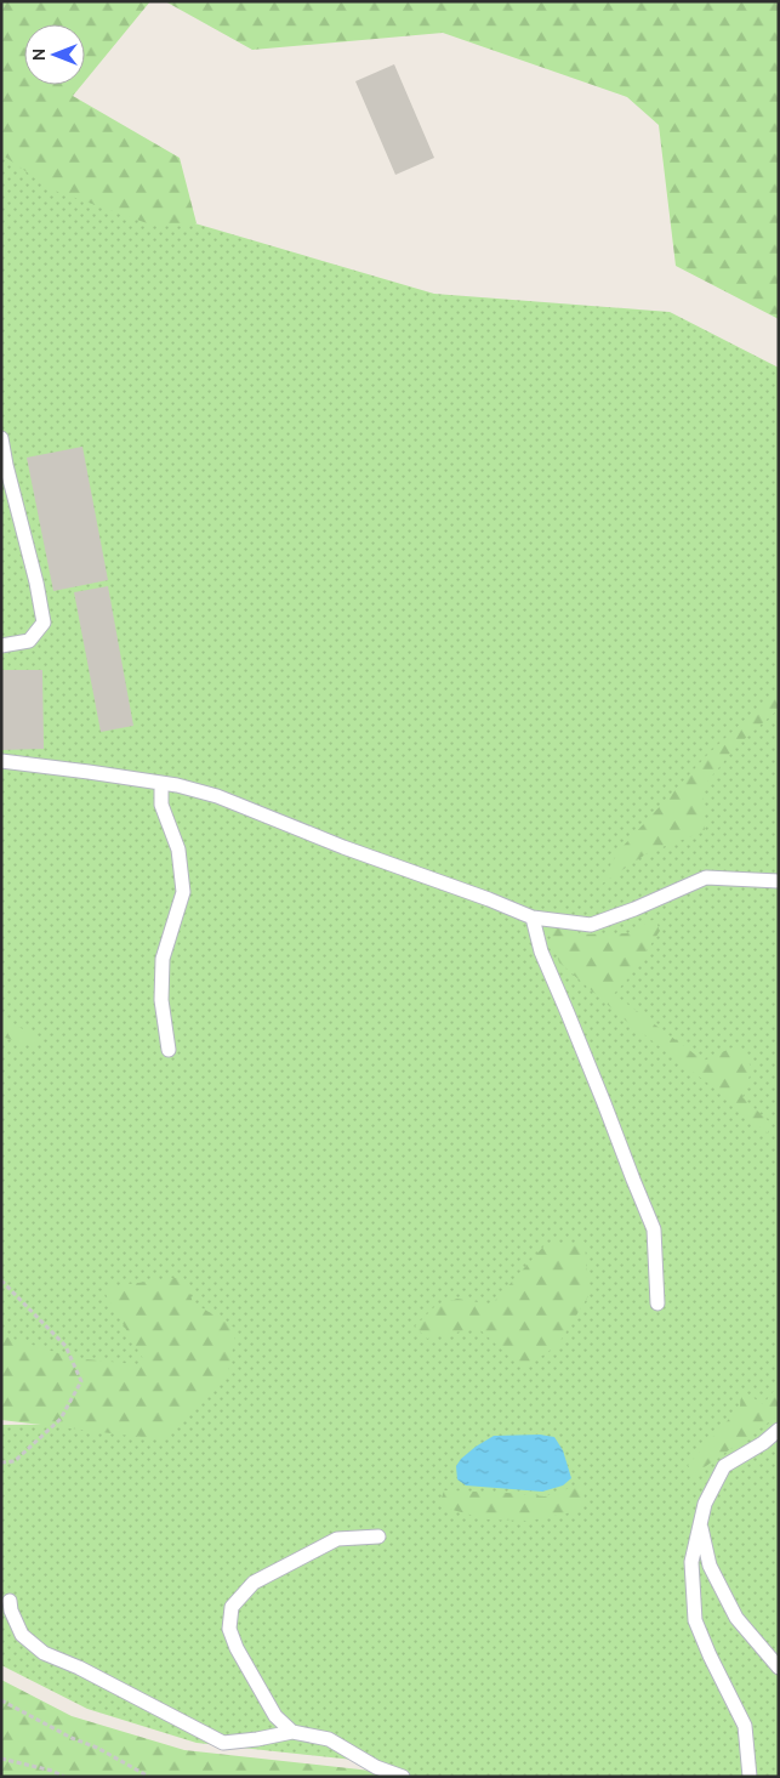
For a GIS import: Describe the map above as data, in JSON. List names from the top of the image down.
{
  "north": "left"
}
